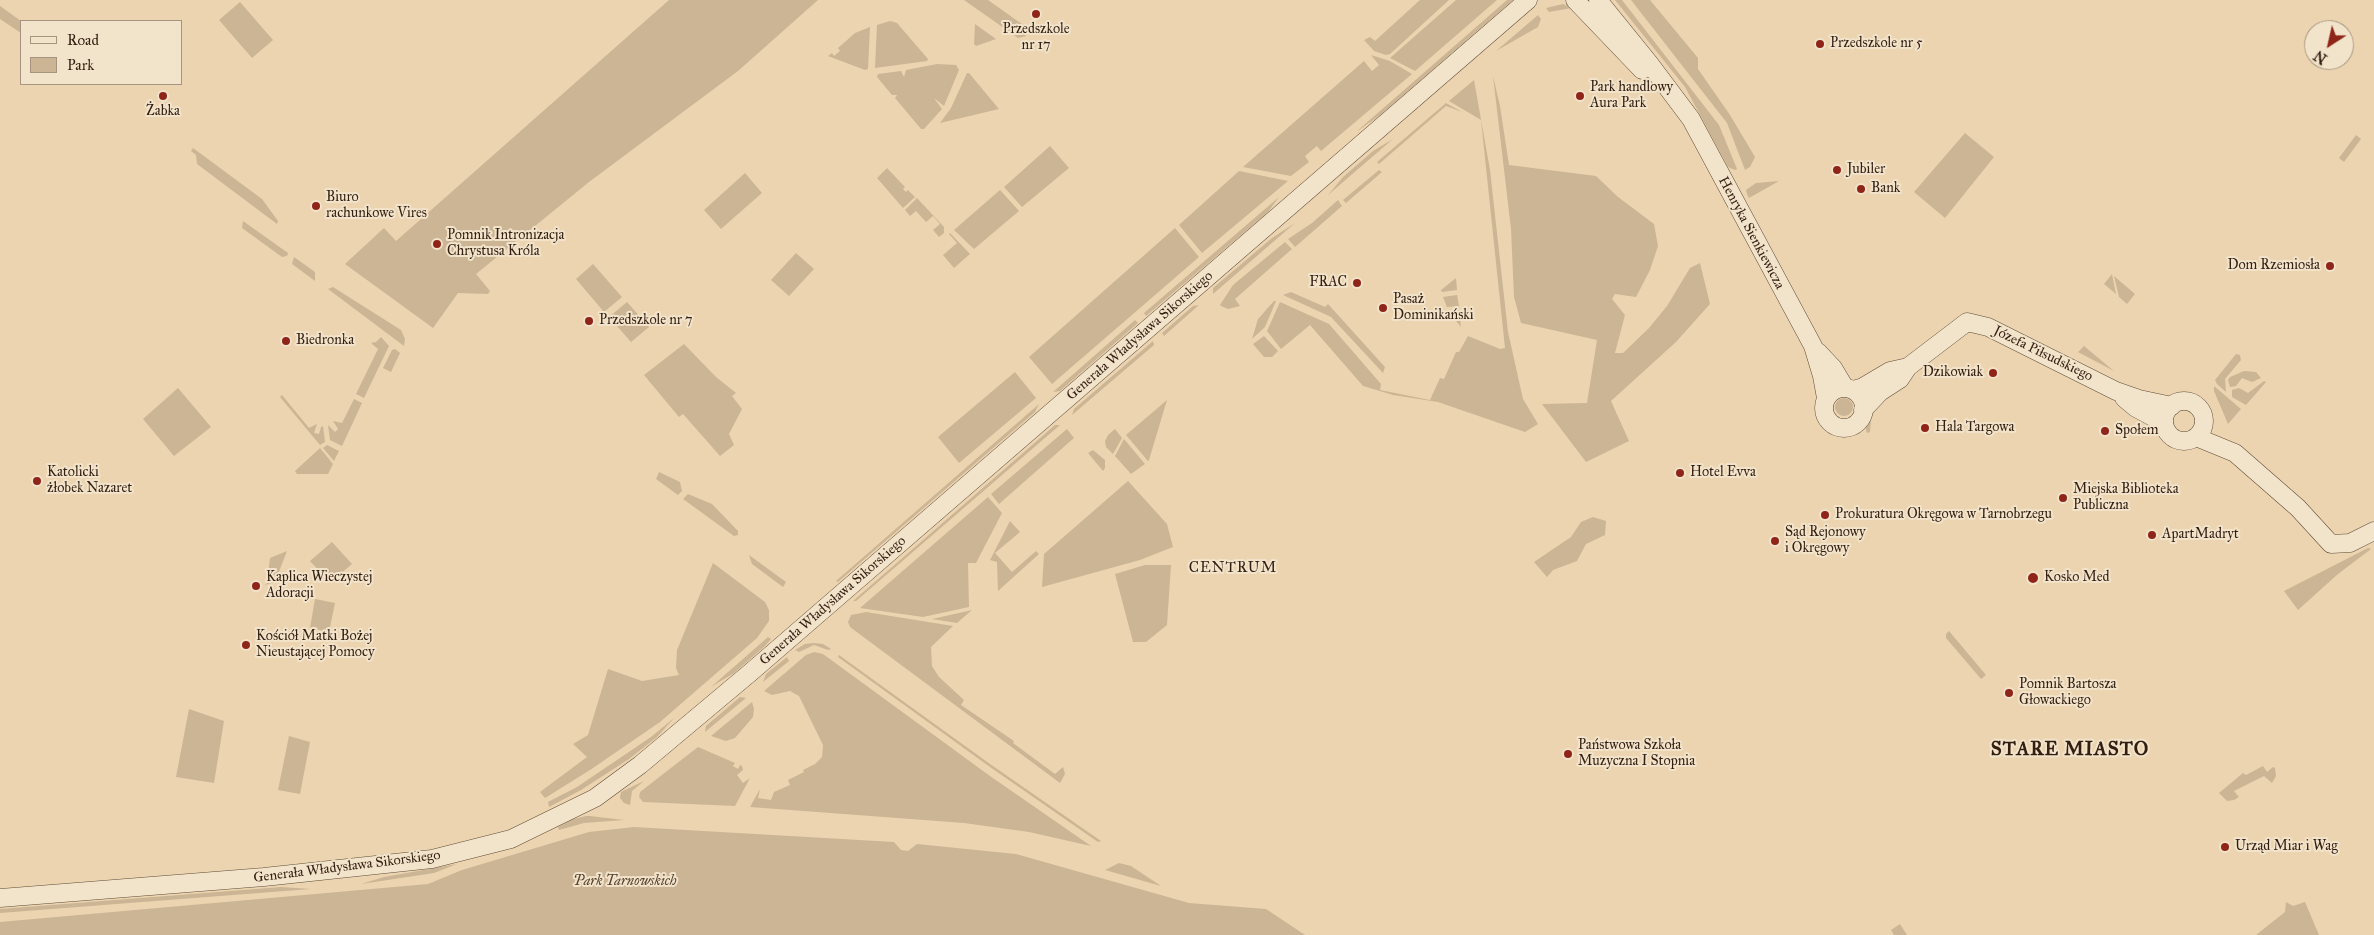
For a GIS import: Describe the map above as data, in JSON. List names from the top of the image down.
{
  "streets": {
    "street": ["Henryka Sienkiewicza", "Generała Władysława Sikorskiego", "Józefa Piłsudskiego"]
  },
  "districts": ["CENTRUM", "STARE MIASTO"],
  "parks": ["Park Tarnowskich"],
  "places": [
    "Przedszkole nr 17",
    "Przedszkole nr 5",
    "Żabka",
    "Park handlowy Aura Park",
    "Jubiler",
    "Bank",
    "Biuro rachunkowe Vires",
    "Pomnik Intronizacja Chrystusa Króla",
    "Dom Rzemiosła",
    "FRAC",
    "Pasaż Dominikański",
    "Przedszkole nr 7",
    "Biedronka",
    "Dzikowiak",
    "Hala Targowa",
    "Społem",
    "Hotel Evva",
    "Katolicki żłobek Nazaret",
    "Miejska Biblioteka Publiczna",
    "Prokuratura Okręgowa w Tarnobrzegu",
    "ApartMadryt",
    "Sąd Rejonowy i Okręgowy",
    "Kosko Med",
    "Kaplica Wieczystej Adoracji",
    "Kościół Matki Bożej Nieustającej Pomocy",
    "Pomnik Bartosza Głowackiego",
    "Państwowa Szkoła Muzyczna I Stopnia",
    "Urząd Miar i Wag"
  ],
  "legend": ["Road", "Park"],
  "north": "bottom left"
}
